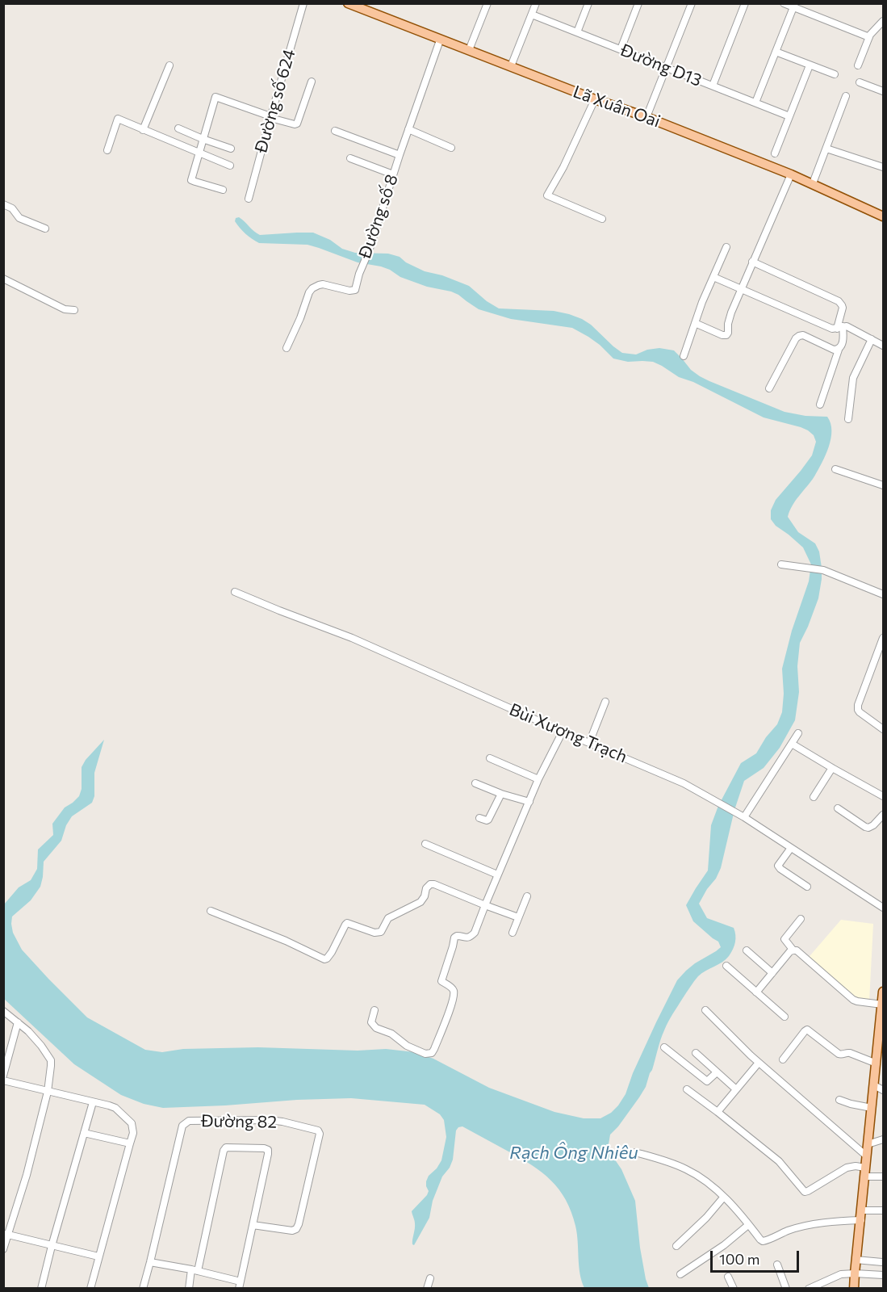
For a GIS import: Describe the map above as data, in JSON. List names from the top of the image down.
{
  "streets": {
    "main road": ["Lã Xuân Oai"],
    "street": [
      "Đường D13",
      "Đường số 624",
      "Đường số 8",
      "Bùi Xương Trạch",
      "Đường 82"
    ]
  },
  "crossings": [
    ["Lã Xuân Oai", "Đường số 8"]
  ],
  "water": ["Rạch Ông Nhiêu"],
  "scale_bar": "100 m"
}
